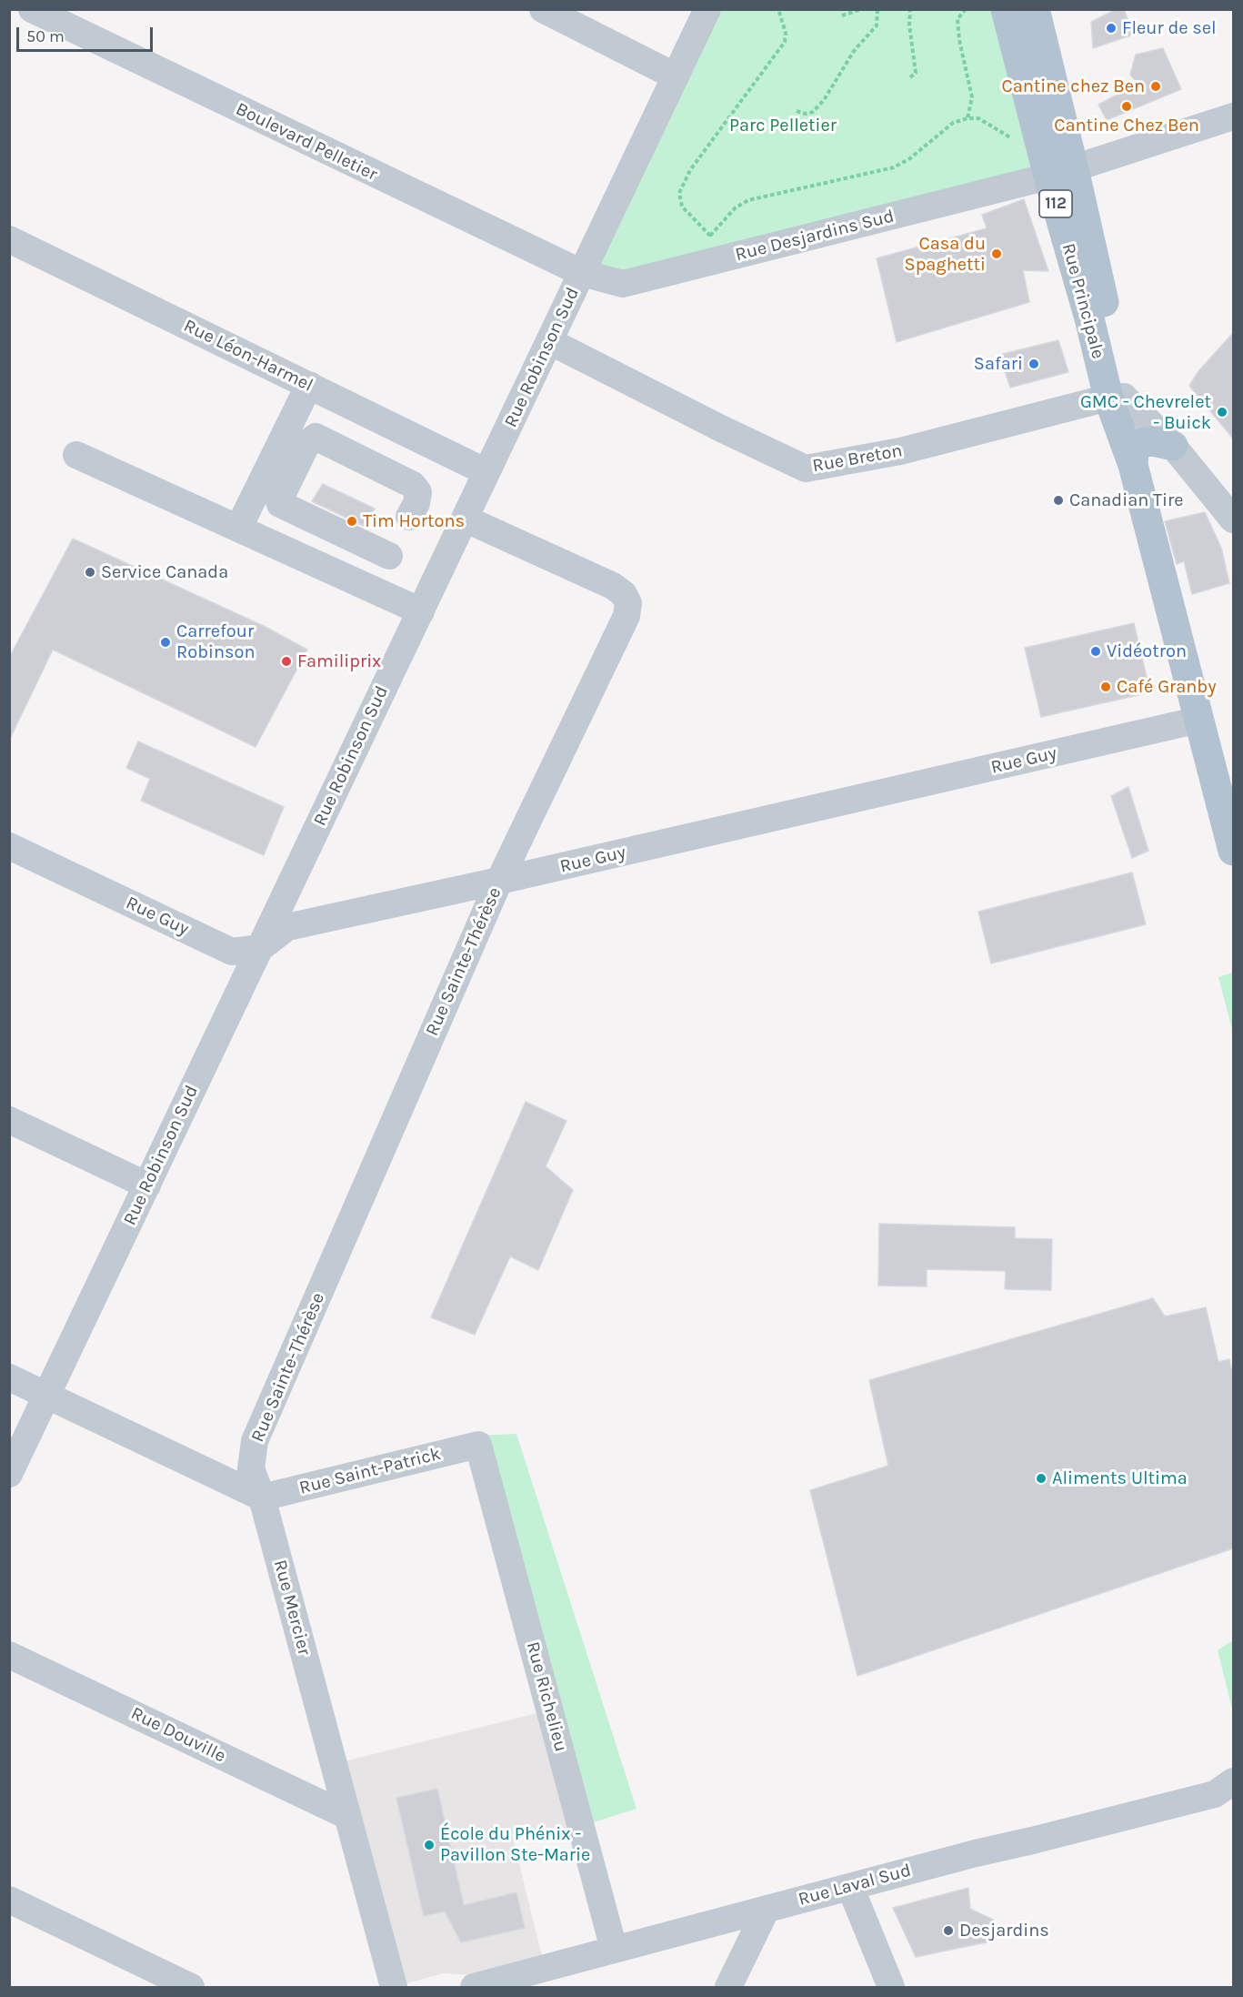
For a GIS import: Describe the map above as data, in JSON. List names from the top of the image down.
{
  "streets": {
    "main road": ["112", "Rue Principale"],
    "street": [
      "Boulevard Pelletier",
      "Rue Desjardins Sud",
      "Rue Léon-Harmel",
      "Rue Robinson Sud",
      "Rue Breton",
      "Rue Guy",
      "Rue Sainte-Thérèse",
      "Rue Saint-Patrick",
      "Rue Mercier",
      "Rue Richelieu",
      "Rue Douville",
      "Rue Laval Sud"
    ]
  },
  "crossings": [
    ["Boulevard Pelletier", "Rue Desjardins Sud"],
    ["Boulevard Pelletier", "Rue Robinson Sud"],
    ["Rue Desjardins Sud", "Rue Principale"],
    ["Rue Desjardins Sud", "Rue Robinson Sud"],
    ["Rue Principale", "Rue Breton"],
    ["Rue Principale", "Rue Guy"],
    ["Rue Léon-Harmel", "Rue Robinson Sud"],
    ["Rue Robinson Sud", "Rue Breton"],
    ["Rue Robinson Sud", "Rue Guy"],
    ["Rue Robinson Sud", "Rue Sainte-Thérèse"],
    ["Rue Guy", "Rue Sainte-Thérèse"],
    ["Rue Sainte-Thérèse", "Rue Saint-Patrick"],
    ["Rue Sainte-Thérèse", "Rue Mercier"],
    ["Rue Saint-Patrick", "Rue Mercier"],
    ["Rue Saint-Patrick", "Rue Richelieu"],
    ["Rue Mercier", "Rue Douville"],
    ["Rue Richelieu", "Rue Laval Sud"]
  ],
  "parks": ["Parc Pelletier"],
  "places": [
    "Fleur de sel",
    "Cantine chez Ben",
    "Cantine Chez Ben",
    "Casa du Spaghetti",
    "Safari",
    "GMC - Chevrelet - Buick",
    "Canadian Tire",
    "Tim Hortons",
    "Service Canada",
    "Carrefour Robinson",
    "Vidéotron",
    "Familiprix",
    "Café Granby",
    "Aliments Ultima",
    "École du Phénix - Pavillon Ste-Marie",
    "Desjardins"
  ],
  "scale_bar": "50 m"
}
